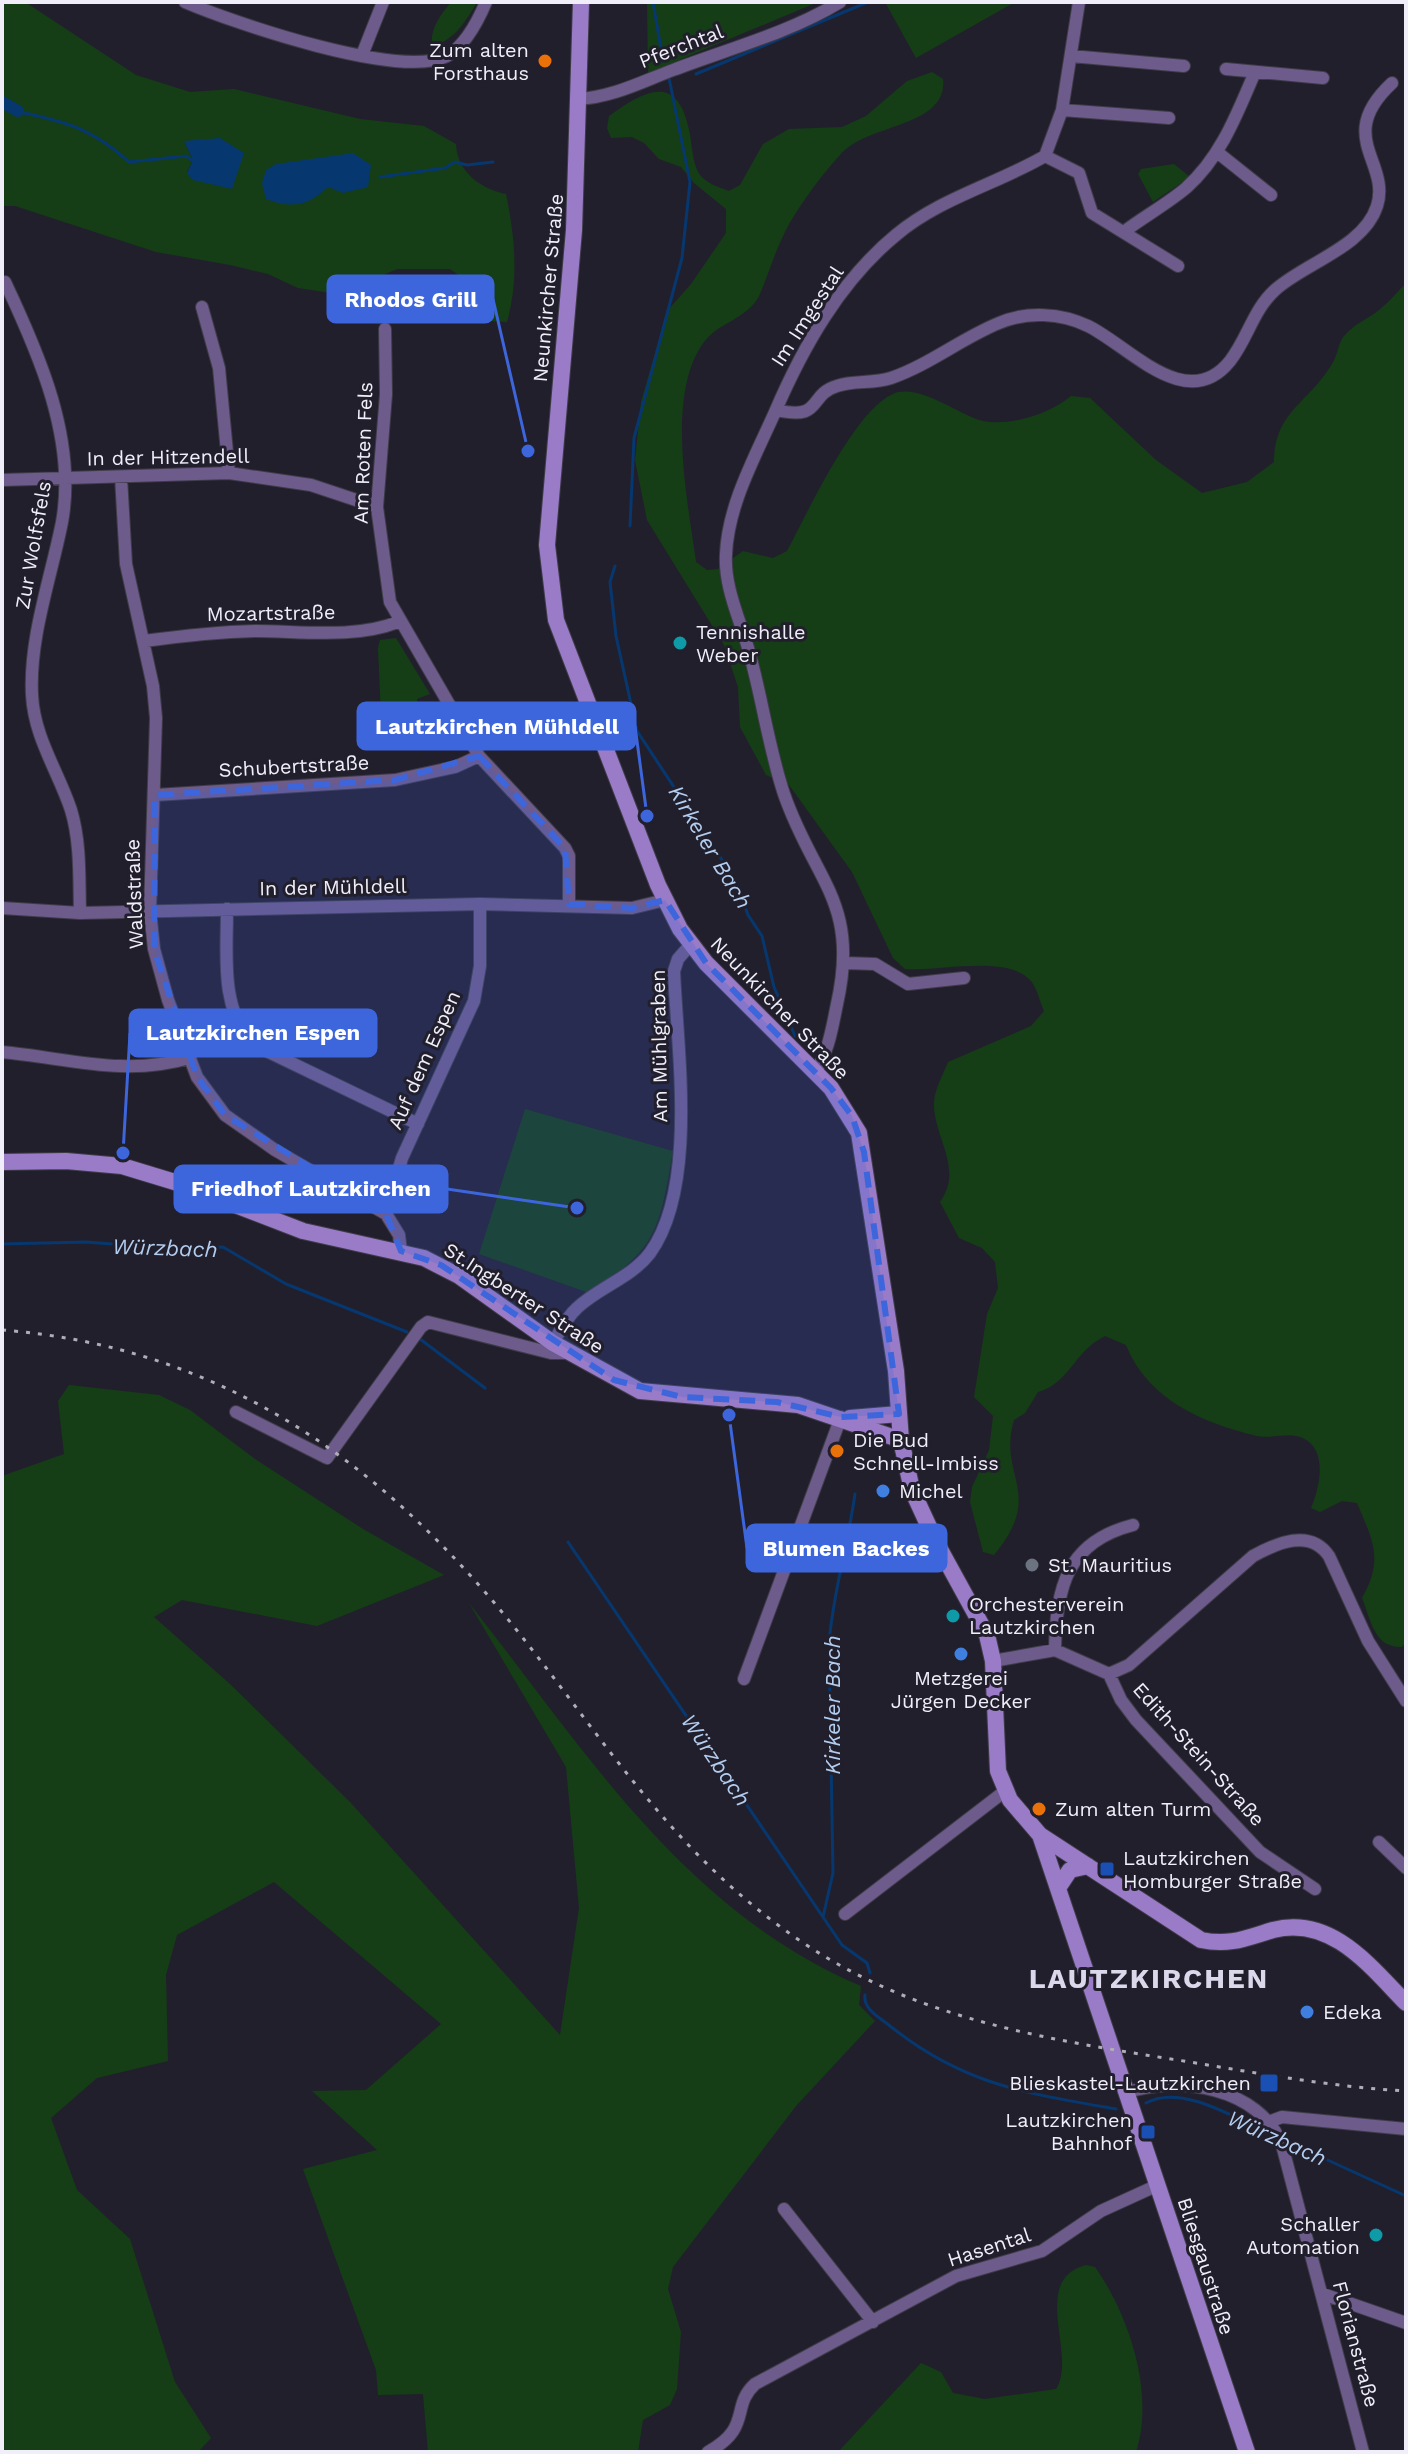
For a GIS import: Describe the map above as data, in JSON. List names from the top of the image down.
{
  "streets": {
    "main road": ["Neunkircher Straße", "St.Ingberter Straße", "Bliesgaustraße"],
    "street": [
      "Pferchtal",
      "Im Imgestal",
      "Am Roten Fels",
      "In der Hitzendell",
      "Zur Wolfsfels",
      "Mozartstraße",
      "Schubertstraße",
      "In der Mühldell",
      "Waldstraße",
      "Am Mühlgraben",
      "Auf dem Espen",
      "Edith-Stein-Straße",
      "Hasental",
      "Florianstraße"
    ]
  },
  "crossings": [
    ["Pferchtal", "Neunkircher Straße"],
    ["Neunkircher Straße", "Im Imgestal"],
    ["Neunkircher Straße", "In der Mühldell"],
    ["Neunkircher Straße", "Am Mühlgraben"],
    ["Neunkircher Straße", "St.Ingberter Straße"],
    ["Am Roten Fels", "In der Hitzendell"],
    ["Am Roten Fels", "Mozartstraße"],
    ["Am Roten Fels", "Schubertstraße"],
    ["Am Roten Fels", "In der Mühldell"],
    ["In der Hitzendell", "Zur Wolfsfels"],
    ["In der Hitzendell", "Waldstraße"],
    ["Zur Wolfsfels", "In der Mühldell"],
    ["Mozartstraße", "Waldstraße"],
    ["Schubertstraße", "Waldstraße"],
    ["In der Mühldell", "Waldstraße"],
    ["In der Mühldell", "Auf dem Espen"],
    ["Waldstraße", "St.Ingberter Straße"],
    ["Am Mühlgraben", "St.Ingberter Straße"],
    ["Hasental", "Bliesgaustraße"]
  ],
  "districts": ["LAUTZKIRCHEN"],
  "water": ["Kirkeler Bach", "Würzbach"],
  "places": {
    "other": [
      "Zum alten Forsthaus",
      "Rhodos Grill",
      "Tennishalle Weber",
      "Lautzkirchen Mühldell",
      "Lautzkirchen Espen",
      "Friedhof Lautzkirchen",
      "Blumen Backes",
      "Die Bud Schnell-Imbiss",
      "Michel",
      "St. Mauritius",
      "Orchesterverein Lautzkirchen",
      "Metzgerei Jürgen Decker",
      "Zum alten Turm",
      "Edeka",
      "Schaller Automation"
    ],
    "transit": ["Lautzkirchen Homburger Straße", "Blieskastel-Lautzkirchen", "Lautzkirchen Bahnhof"]
  }
}
